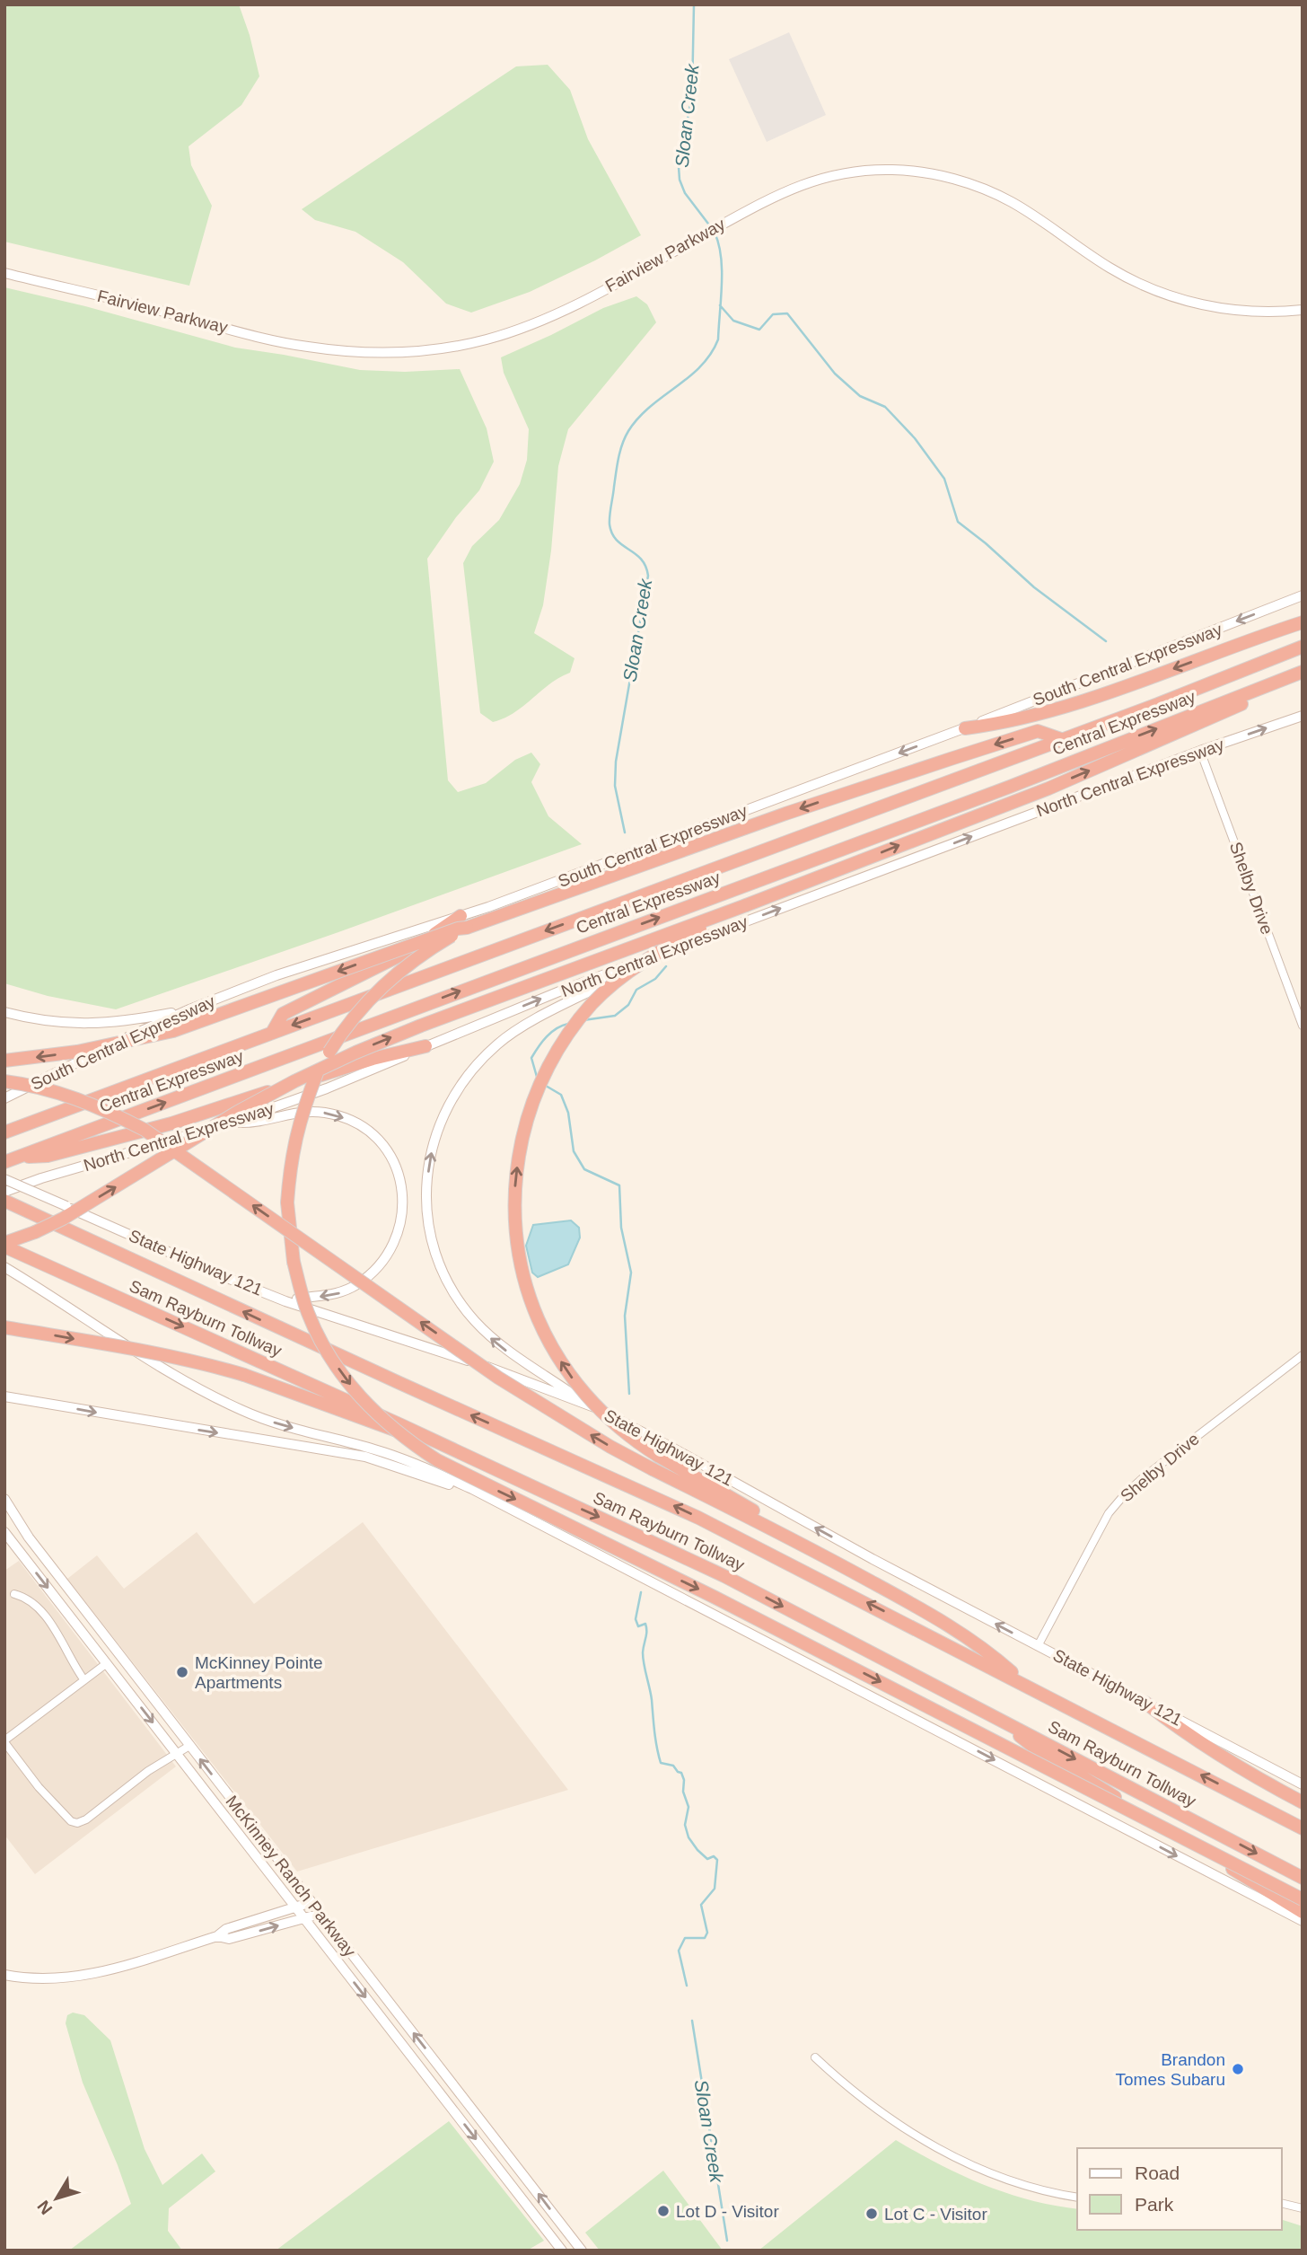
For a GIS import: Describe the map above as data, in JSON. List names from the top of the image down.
{
  "streets": {
    "highway": ["Central Expressway", "Sam Rayburn Tollway"],
    "main road": [
      "Fairview Parkway",
      "South Central Expressway",
      "North Central Expressway",
      "State Highway 121",
      "McKinney Ranch Parkway"
    ],
    "street": ["Shelby Drive"]
  },
  "crossings": [
    ["North Central Expressway", "Shelby Drive"],
    ["Shelby Drive", "State Highway 121"]
  ],
  "one_way": ["South Central Expressway", "North Central Expressway", "State Highway 121"],
  "water": ["Sloan Creek"],
  "places": [
    "McKinney Pointe Apartments",
    "Brandon Tomes Subaru",
    "Lot D - Visitor",
    "Lot C - Visitor"
  ],
  "legend": ["Road", "Park"],
  "north": "bottom left"
}
